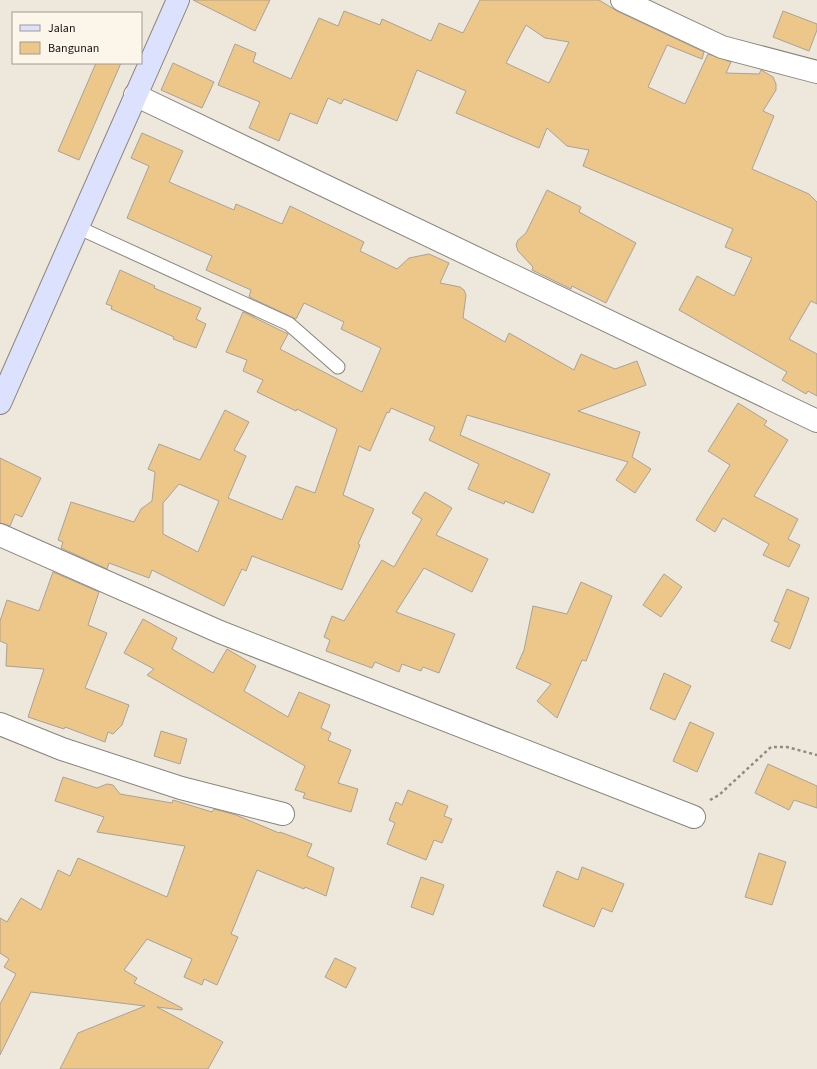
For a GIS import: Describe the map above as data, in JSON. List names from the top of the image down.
{
  "legend": ["Jalan", "Bangunan"]
}
